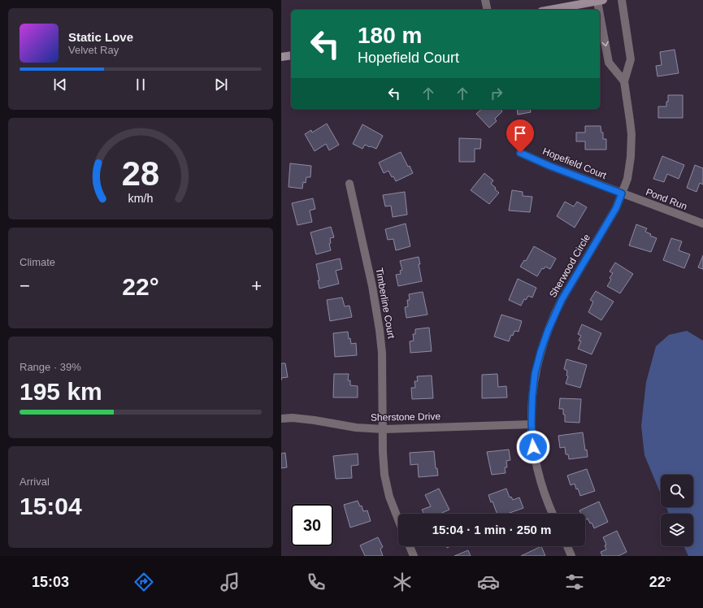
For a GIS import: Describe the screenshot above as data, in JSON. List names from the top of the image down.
{
  "streets": {
    "street": [
      "Hopefield Court",
      "Pond Run",
      "Sherwood Circle",
      "Timberline Court",
      "Sherstone Drive"
    ]
  },
  "crossings": [
    ["Hopefield Court", "Pond Run"],
    ["Hopefield Court", "Sherwood Circle"],
    ["Pond Run", "Sherwood Circle"],
    ["Sherwood Circle", "Sherstone Drive"],
    ["Timberline Court", "Sherstone Drive"]
  ],
  "page": {
    "turn": ["180 m", "Hopefield Court"],
    "song": ["Static Love", "Velvet Ray"],
    "tile": [
      "Climate",
      ["Range · 39%", "195 km"],
      ["Arrival", "15:04"]
    ],
    "heat": ["−", "22°", "+"],
    "limit": "30",
    "trip": "15:04 · 1 min · 250 m",
    "tabs": ["15:03", "22°"],
    "gauge": ["28", "km/h"]
  }
}
